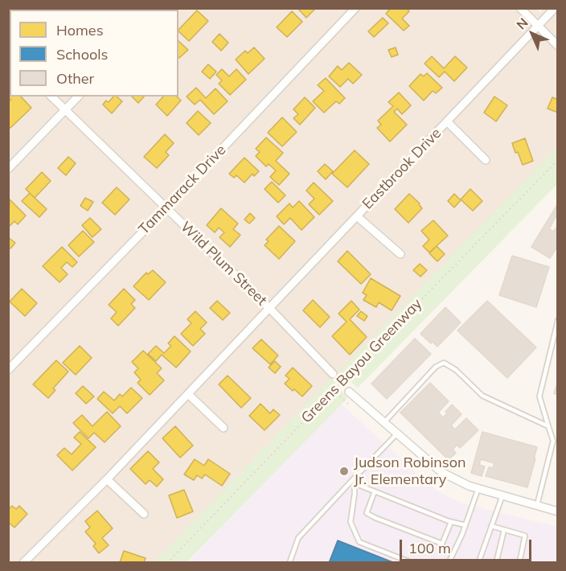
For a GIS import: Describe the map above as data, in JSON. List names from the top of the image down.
{
  "streets": {
    "street": ["Eastbrook Drive", "Tammarack Drive", "Wild Plum Street"],
    "path": ["Greens Bayou Greenway"]
  },
  "crossings": [
    ["Eastbrook Drive", "Wild Plum Street"],
    ["Tammarack Drive", "Wild Plum Street"]
  ],
  "places": ["Judson Robinson Jr. Elementary"],
  "legend": ["Homes", "Schools", "Other"],
  "scale_bar": "100 m",
  "north": "top left"
}
